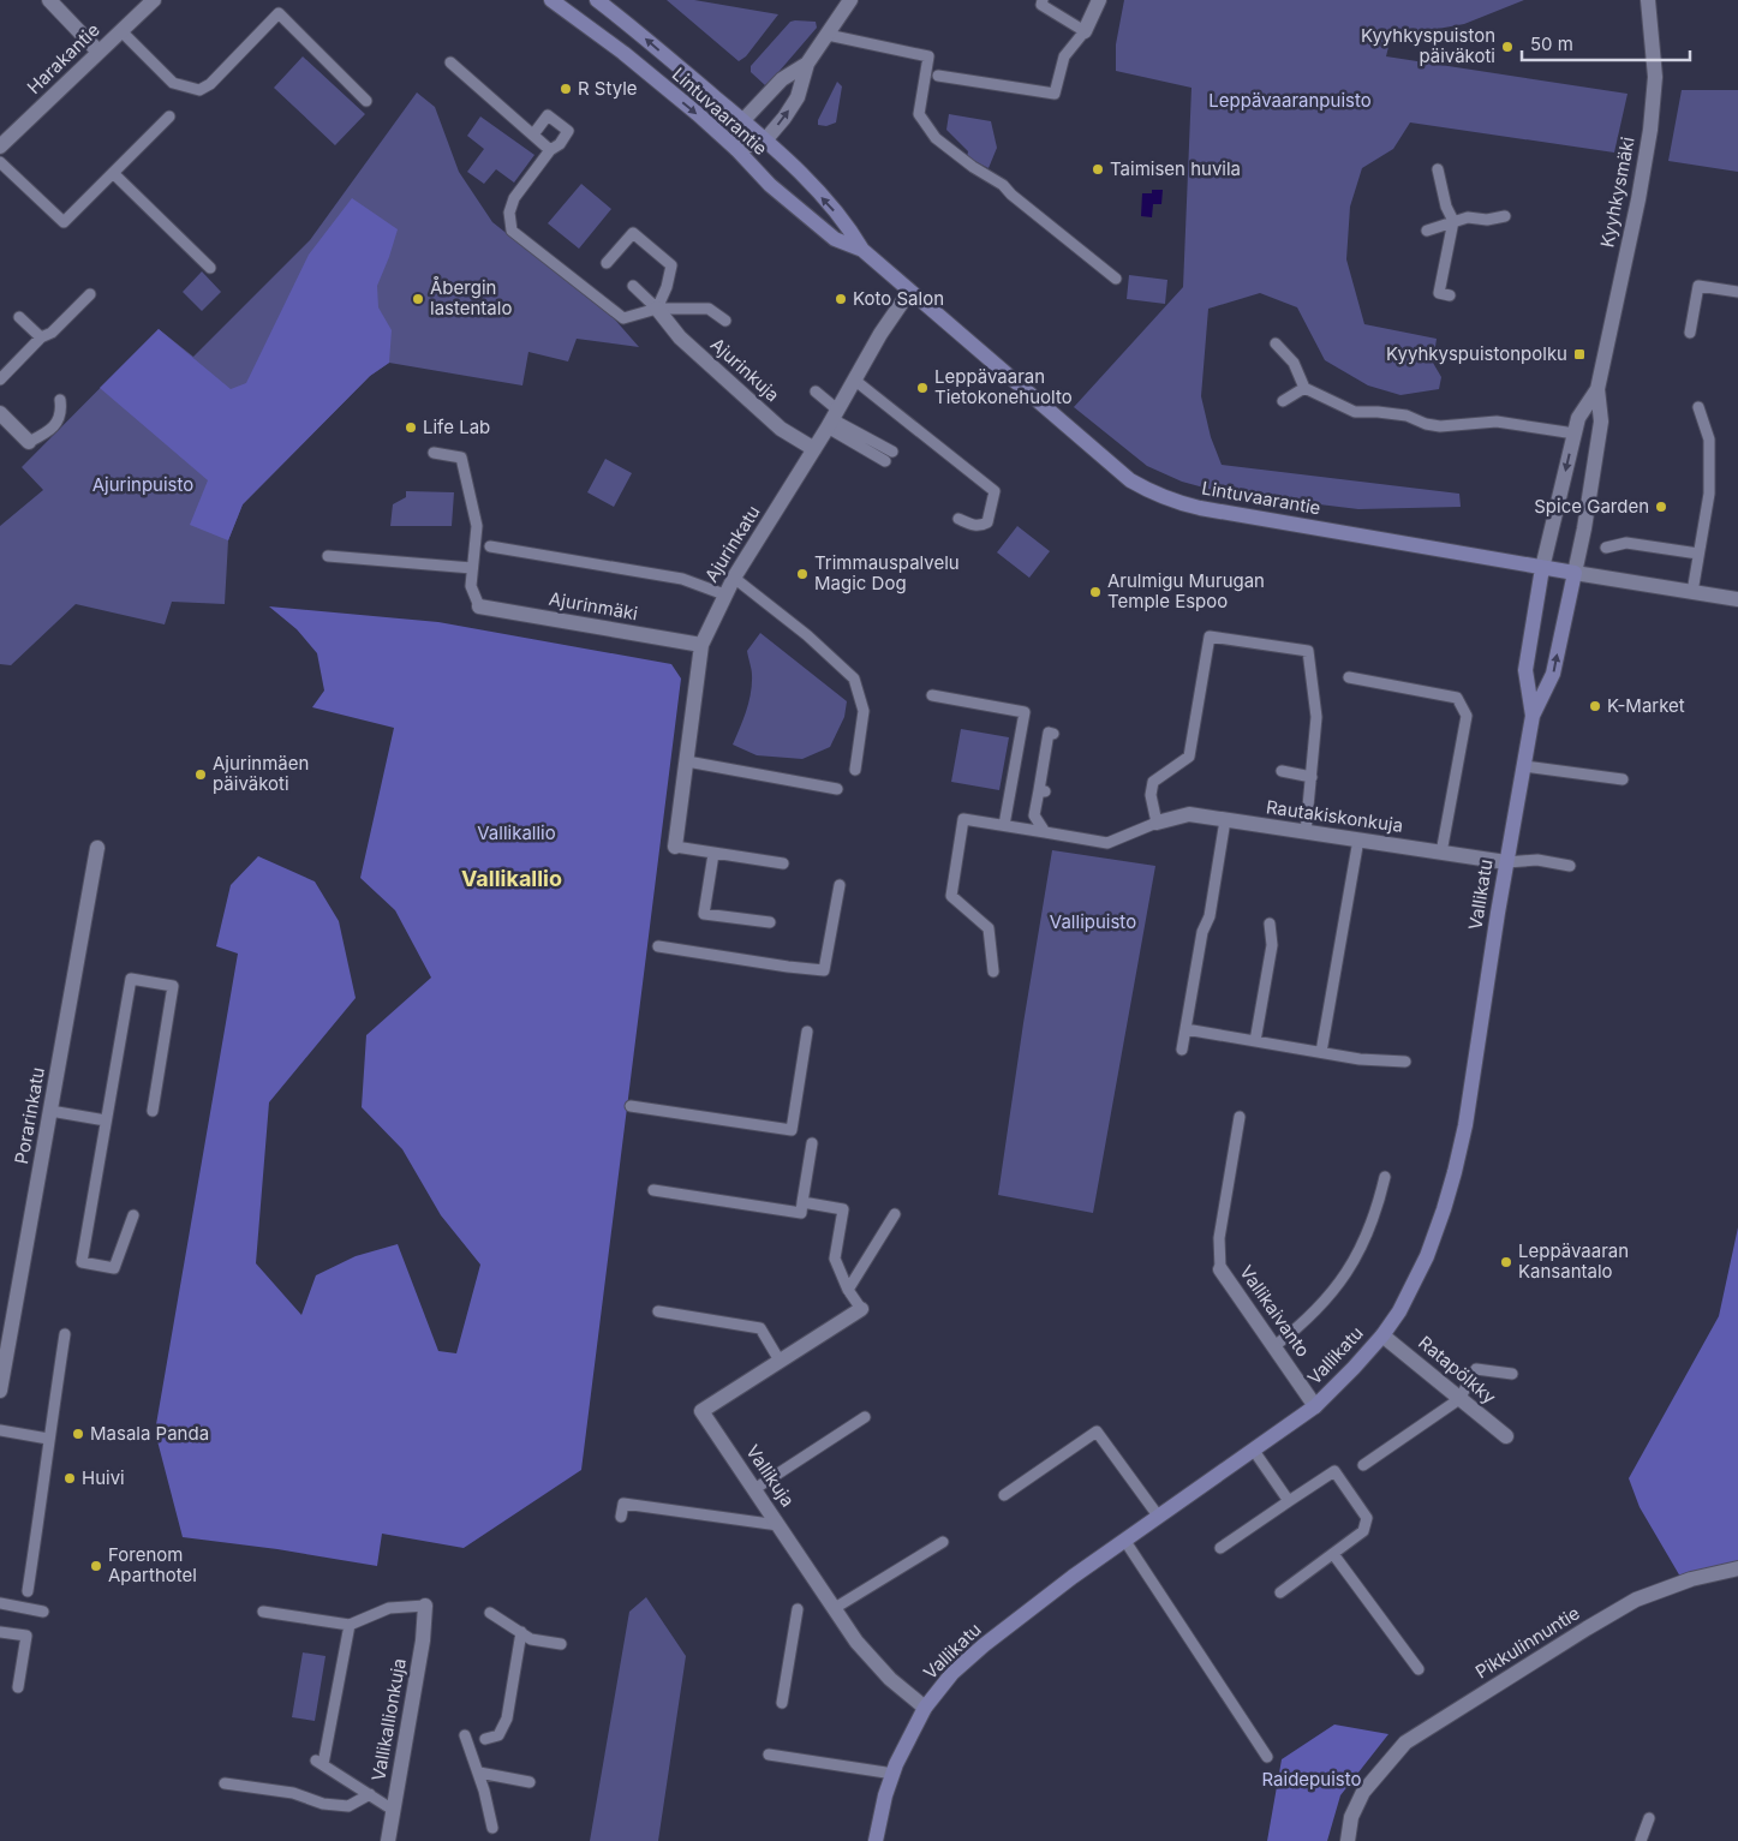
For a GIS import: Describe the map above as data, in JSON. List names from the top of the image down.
{
  "streets": {
    "main road": ["Lintuvaarantie", "Vallikatu"],
    "street": [
      "Harakantie",
      "Kyyhkysmäki",
      "Ajurinkuja",
      "Ajurinkatu",
      "Ajurinmäki",
      "Rautakiskonkuja",
      "Porarinkatu",
      "Vallikaivanto",
      "Ratapölkky",
      "Vallikuja",
      "Pikkulinnuntie",
      "Vallikallionkuja"
    ]
  },
  "crossings": [
    ["Lintuvaarantie", "Kyyhkysmäki"],
    ["Lintuvaarantie", "Ajurinkatu"],
    ["Lintuvaarantie", "Vallikatu"],
    ["Kyyhkysmäki", "Vallikatu"],
    ["Ajurinkuja", "Ajurinkatu"],
    ["Ajurinkatu", "Ajurinmäki"],
    ["Rautakiskonkuja", "Vallikatu"],
    ["Vallikatu", "Vallikaivanto"],
    ["Vallikatu", "Ratapölkky"],
    ["Vallikatu", "Vallikuja"]
  ],
  "districts": ["Vallikallio"],
  "parks": [
    "Leppävaaranpuisto",
    "Ajurinpuisto",
    "Vallikallio",
    "Vallipuisto",
    "Raidepuisto"
  ],
  "places": {
    "other": [
      "Kyyhkyspuiston päiväkoti",
      "R Style",
      "Taimisen huvila",
      "Åbergin lastentalo",
      "Koto Salon",
      "Leppävaaran Tietokonehuolto",
      "Life Lab",
      "Spice Garden",
      "Trimmauspalvelu Magic Dog",
      "Arulmigu Murugan Temple Espoo",
      "K-Market",
      "Ajurinmäen päiväkoti",
      "Leppävaaran Kansantalo",
      "Masala Panda",
      "Huivi",
      "Forenom Aparthotel"
    ],
    "transit": ["Kyyhkyspuistonpolku"]
  },
  "scale_bar": "50 m"
}
